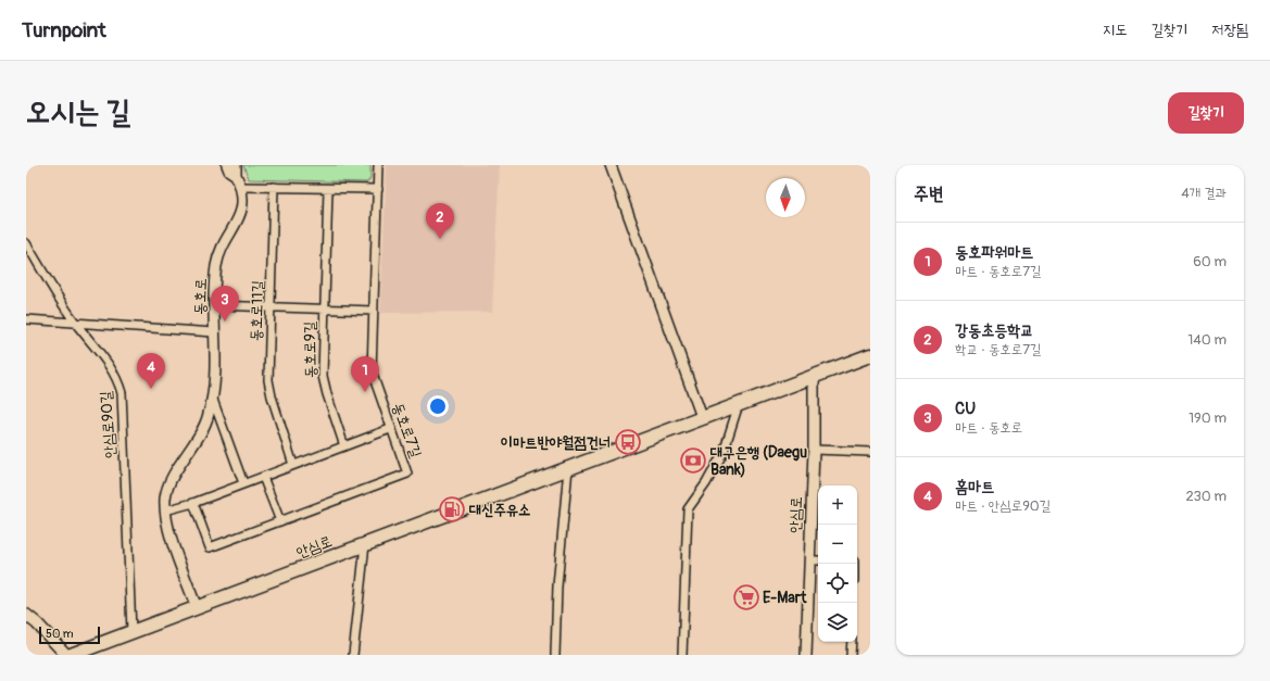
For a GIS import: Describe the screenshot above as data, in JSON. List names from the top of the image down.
{
  "streets": {
    "main road": ["안심로"],
    "street": [
      "동호로",
      "동호로11길",
      "동호로9길",
      "안심로90길",
      "동호로7길"
    ]
  },
  "crossings": [
    ["동호로", "안심로"],
    ["안심로90길", "안심로"]
  ],
  "places": {
    "bus stop": ["이마트반야월점건너"],
    "bank": ["대구은행 (Daegu Bank)"],
    "fuel station": ["대신주유소"],
    "supermarket": ["E-Mart"]
  },
  "scale_bar": "50 m",
  "north": "bottom",
  "page": {
    "header": "Turnpoint",
    "nav": ["지도", "길찾기", "저장됨"],
    "buttons": "길찾기",
    "title": "오시는 길",
    "heading": ["주변", "4개 결과"],
    "pins": [
      "2",
      "3",
      "4",
      "1"
    ],
    "list": [
      {
        "mark": "1",
        "name": "동호파워마트",
        "note": "마트 · 동호로7길",
        "value": "60 m"
      },
      {
        "mark": "2",
        "name": "강동초등학교",
        "note": "학교 · 동호로7길",
        "value": "140 m"
      },
      {
        "mark": "3",
        "name": "CU",
        "note": "마트 · 동호로",
        "value": "190 m"
      },
      {
        "mark": "4",
        "name": "홈마트",
        "note": "마트 · 안심로90길",
        "value": "230 m"
      }
    ],
    "map_buttons": ["+", "−"],
    "scale": "50 m"
  }
}
